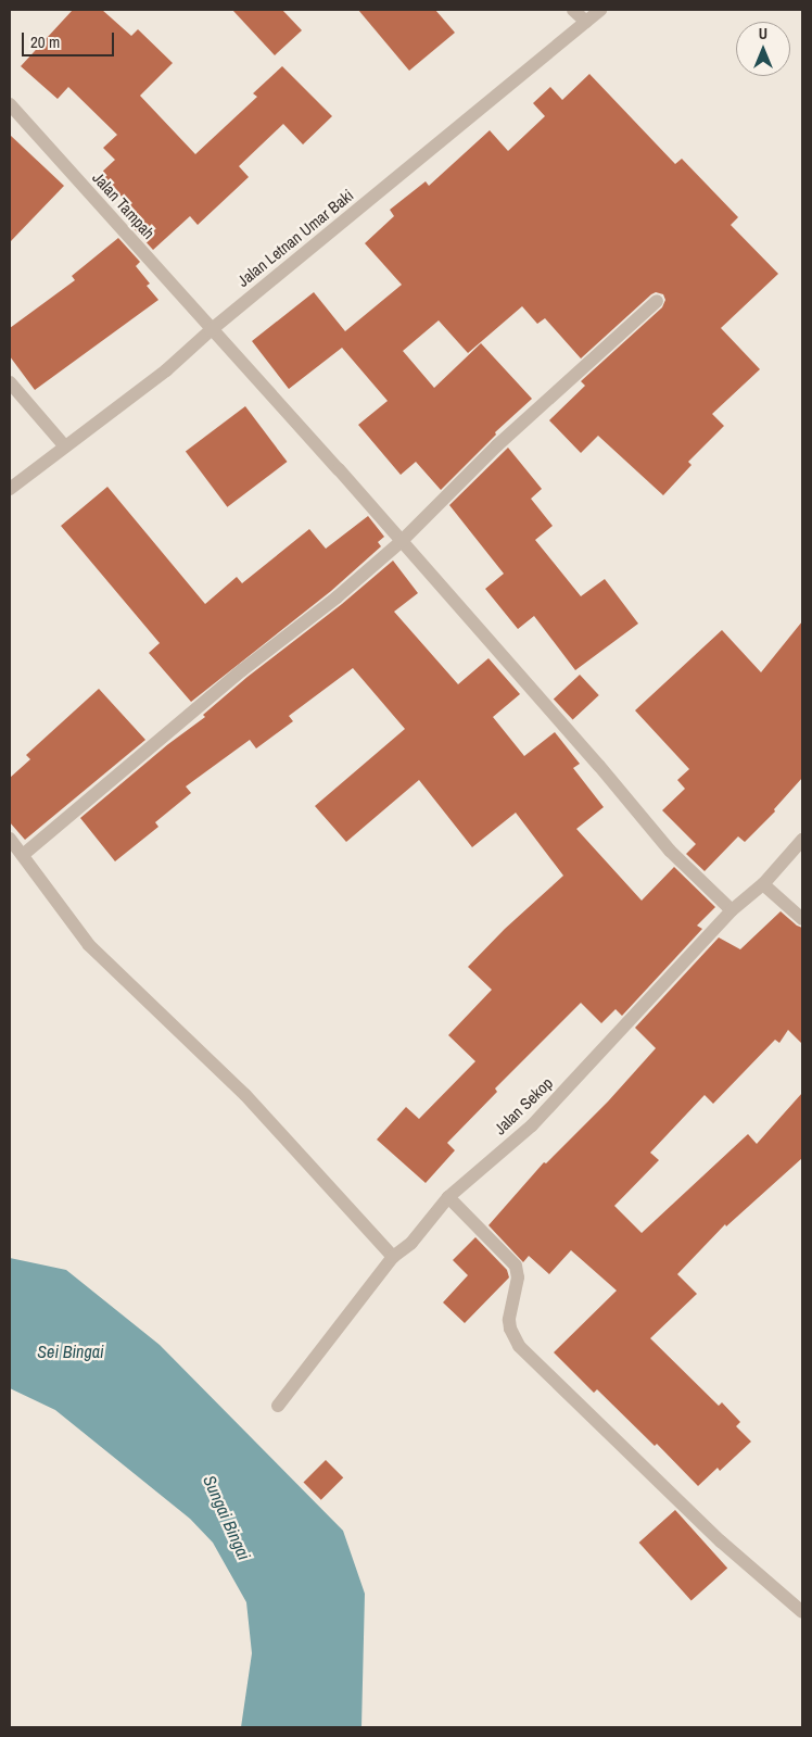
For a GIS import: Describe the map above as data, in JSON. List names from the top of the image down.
{
  "streets": {
    "street": ["Jalan Tampah", "Jalan Letnan Umar Baki", "Jalan Sekop"]
  },
  "crossings": [
    ["Jalan Tampah", "Jalan Letnan Umar Baki"],
    ["Jalan Tampah", "Jalan Sekop"]
  ],
  "water": ["Sei Bingai", "Sungai Bingai"],
  "scale_bar": "20 m",
  "north": "top"
}
